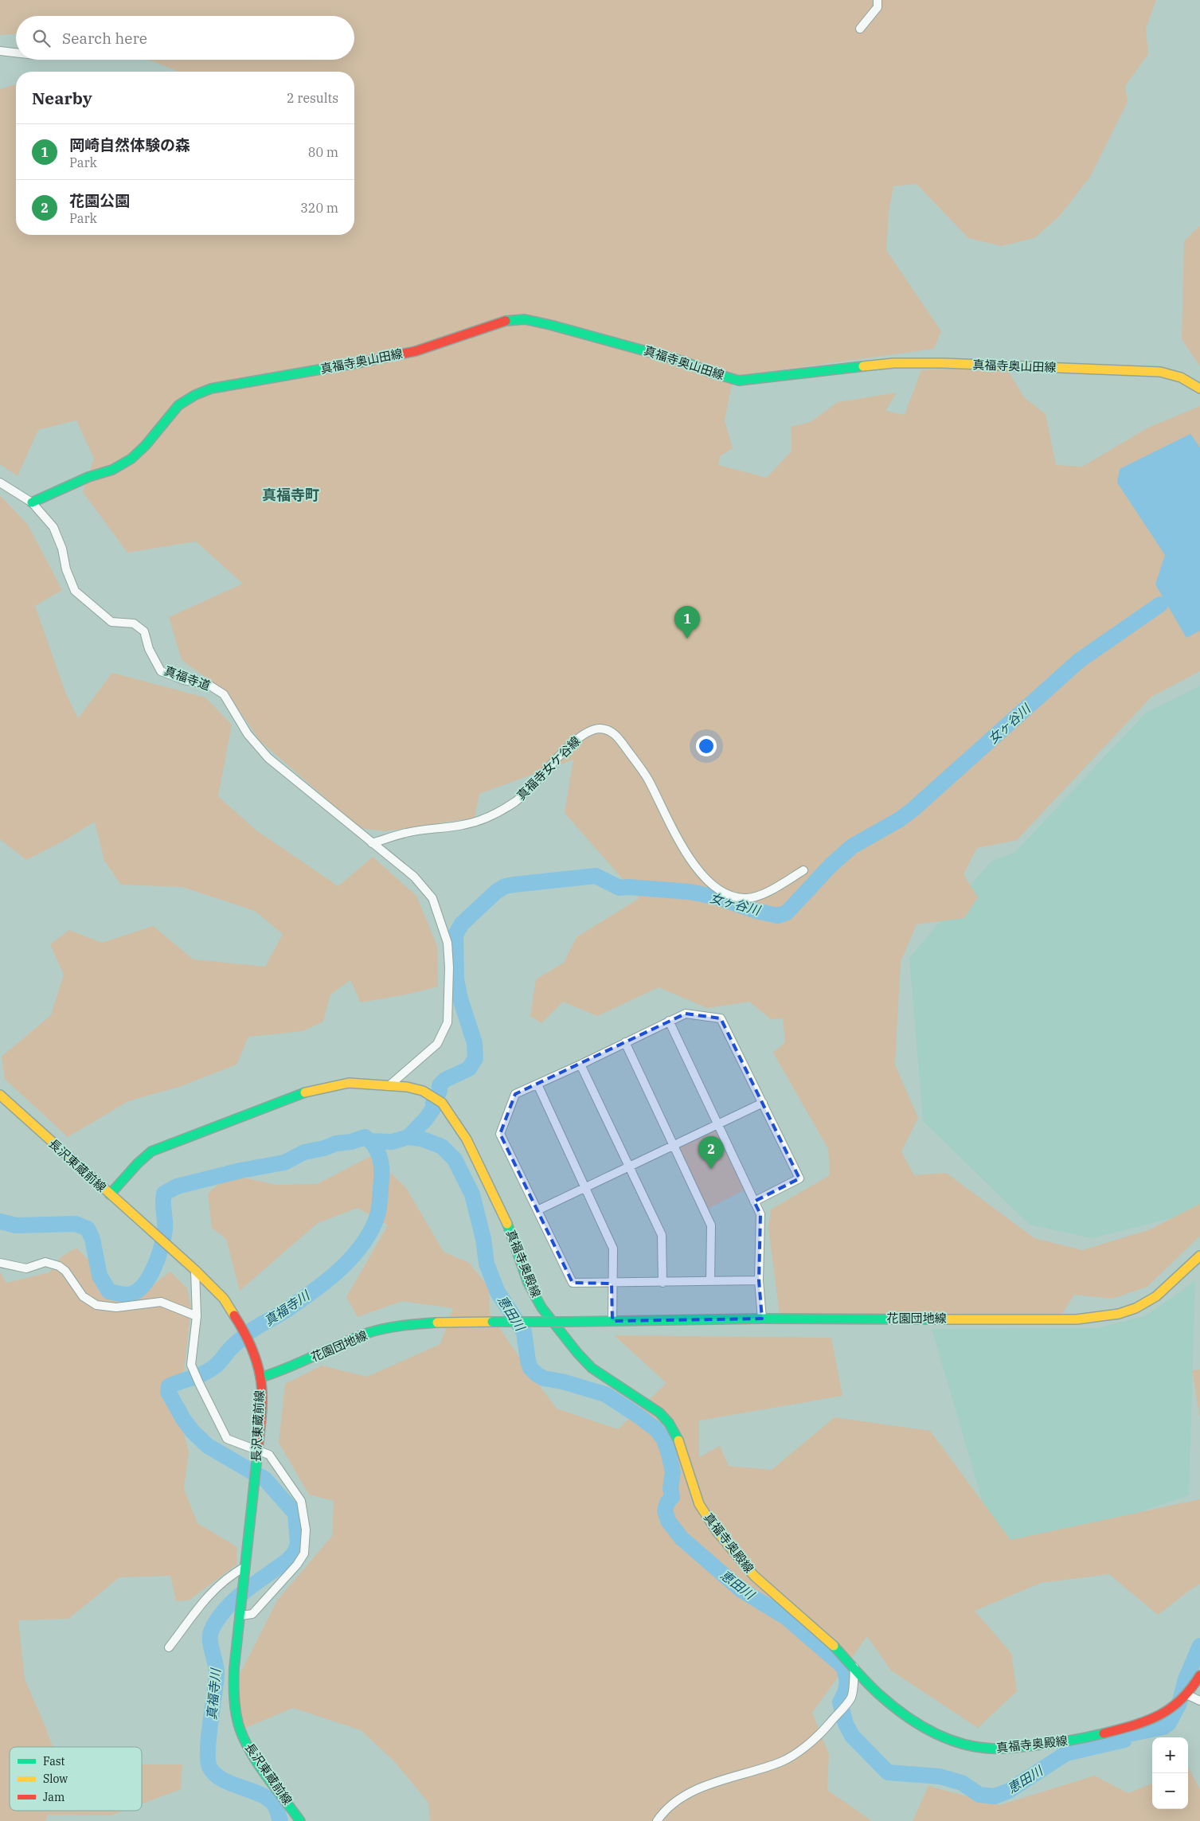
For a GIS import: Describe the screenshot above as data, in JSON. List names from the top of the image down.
{
  "streets": {
    "street": [
      "真福寺奥山田線",
      "真福寺道",
      "真福寺女ケ谷線",
      "長沢東蔵前線",
      "真福寺奥殿線",
      "花園団地線"
    ]
  },
  "crossings": [
    ["真福寺奥山田線", "真福寺道"],
    ["真福寺道", "真福寺女ケ谷線"],
    ["長沢東蔵前線", "真福寺奥殿線"],
    ["長沢東蔵前線", "花園団地線"]
  ],
  "districts": ["真福寺町"],
  "water": ["女ヶ谷川", "真福寺川", "恵田川"],
  "legend": ["Fast", "Slow", "Jam"],
  "page": {
    "search": "Search here",
    "heading": ["Nearby", "2 results"],
    "list": [
      {
        "mark": "1",
        "name": "岡崎自然体験の森",
        "note": "Park",
        "value": "80 m"
      },
      {
        "mark": "2",
        "name": "花園公園",
        "note": "Park",
        "value": "320 m"
      }
    ],
    "pins": ["1", "2"],
    "map_buttons": ["+", "−"]
  }
}
